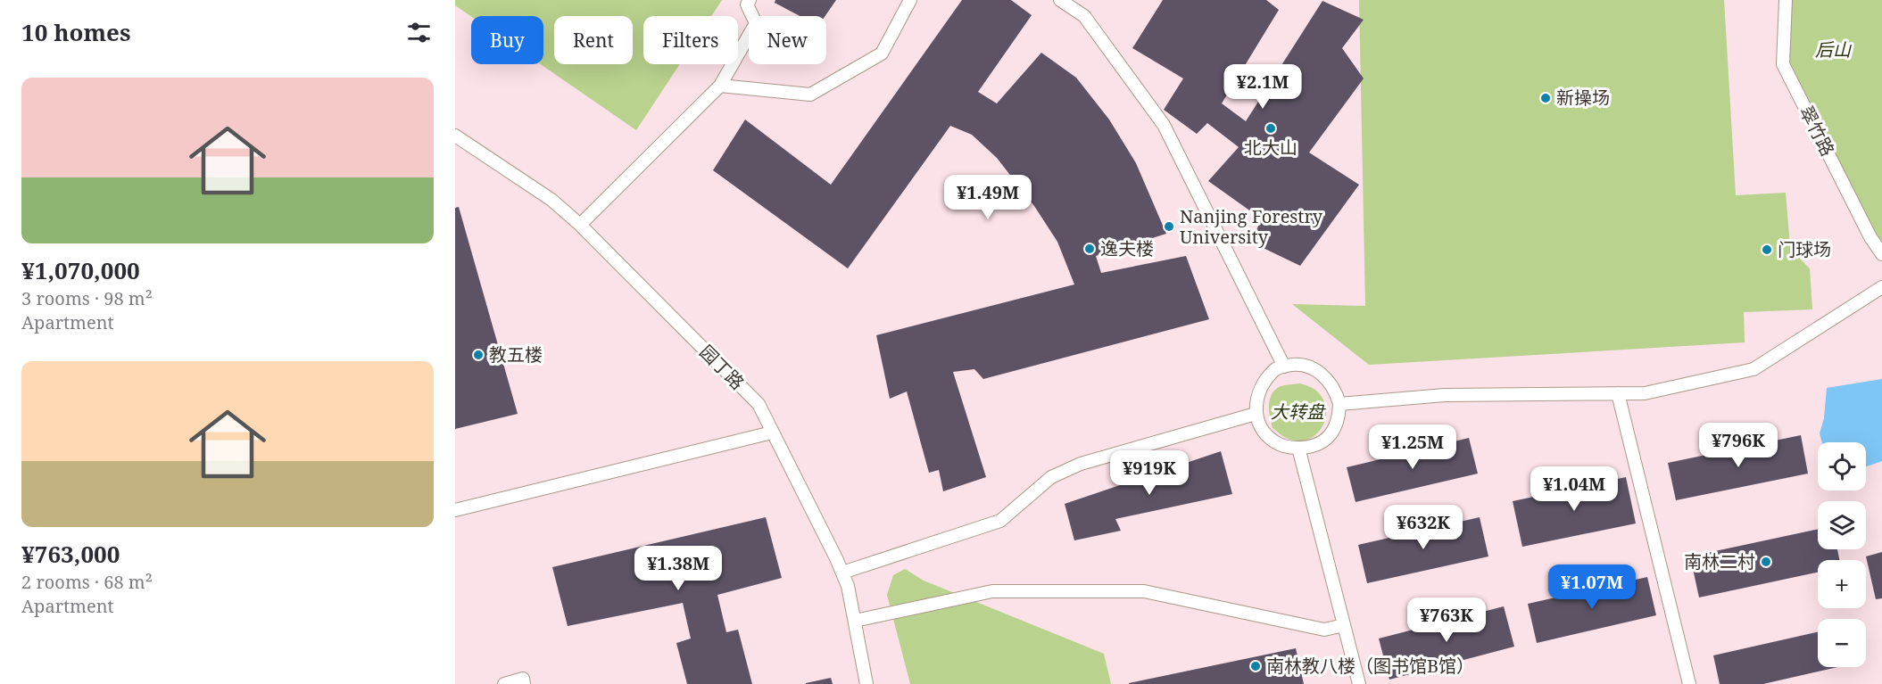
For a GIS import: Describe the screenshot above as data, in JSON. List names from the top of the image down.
{
  "streets": {
    "lane": ["翠竹路", "园丁路"]
  },
  "parks": ["后山", "大转盘"],
  "places": [
    "新操场",
    "北大山",
    "Nanjing Forestry University",
    "逸夫楼",
    "门球场",
    "教五楼",
    "南林二村",
    "南林教八楼（图书馆B馆）"
  ],
  "page": {
    "heading": "10 homes",
    "chip": [
      "Buy",
      "Rent",
      "Filters",
      "New"
    ],
    "list": [
      {
        "name": "¥1,070,000",
        "note": "3 rooms · 98 m² · Apartment"
      },
      {
        "name": "¥763,000",
        "note": "2 rooms · 68 m² · Apartment"
      }
    ],
    "price": [
      "¥2.1M",
      "¥1.49M",
      "¥796K",
      "¥1.25M",
      "¥919K",
      "¥1.04M",
      "¥632K",
      "¥1.38M",
      "¥1.07M",
      "¥763K"
    ],
    "map_buttons": ["+", "−"]
  }
}
